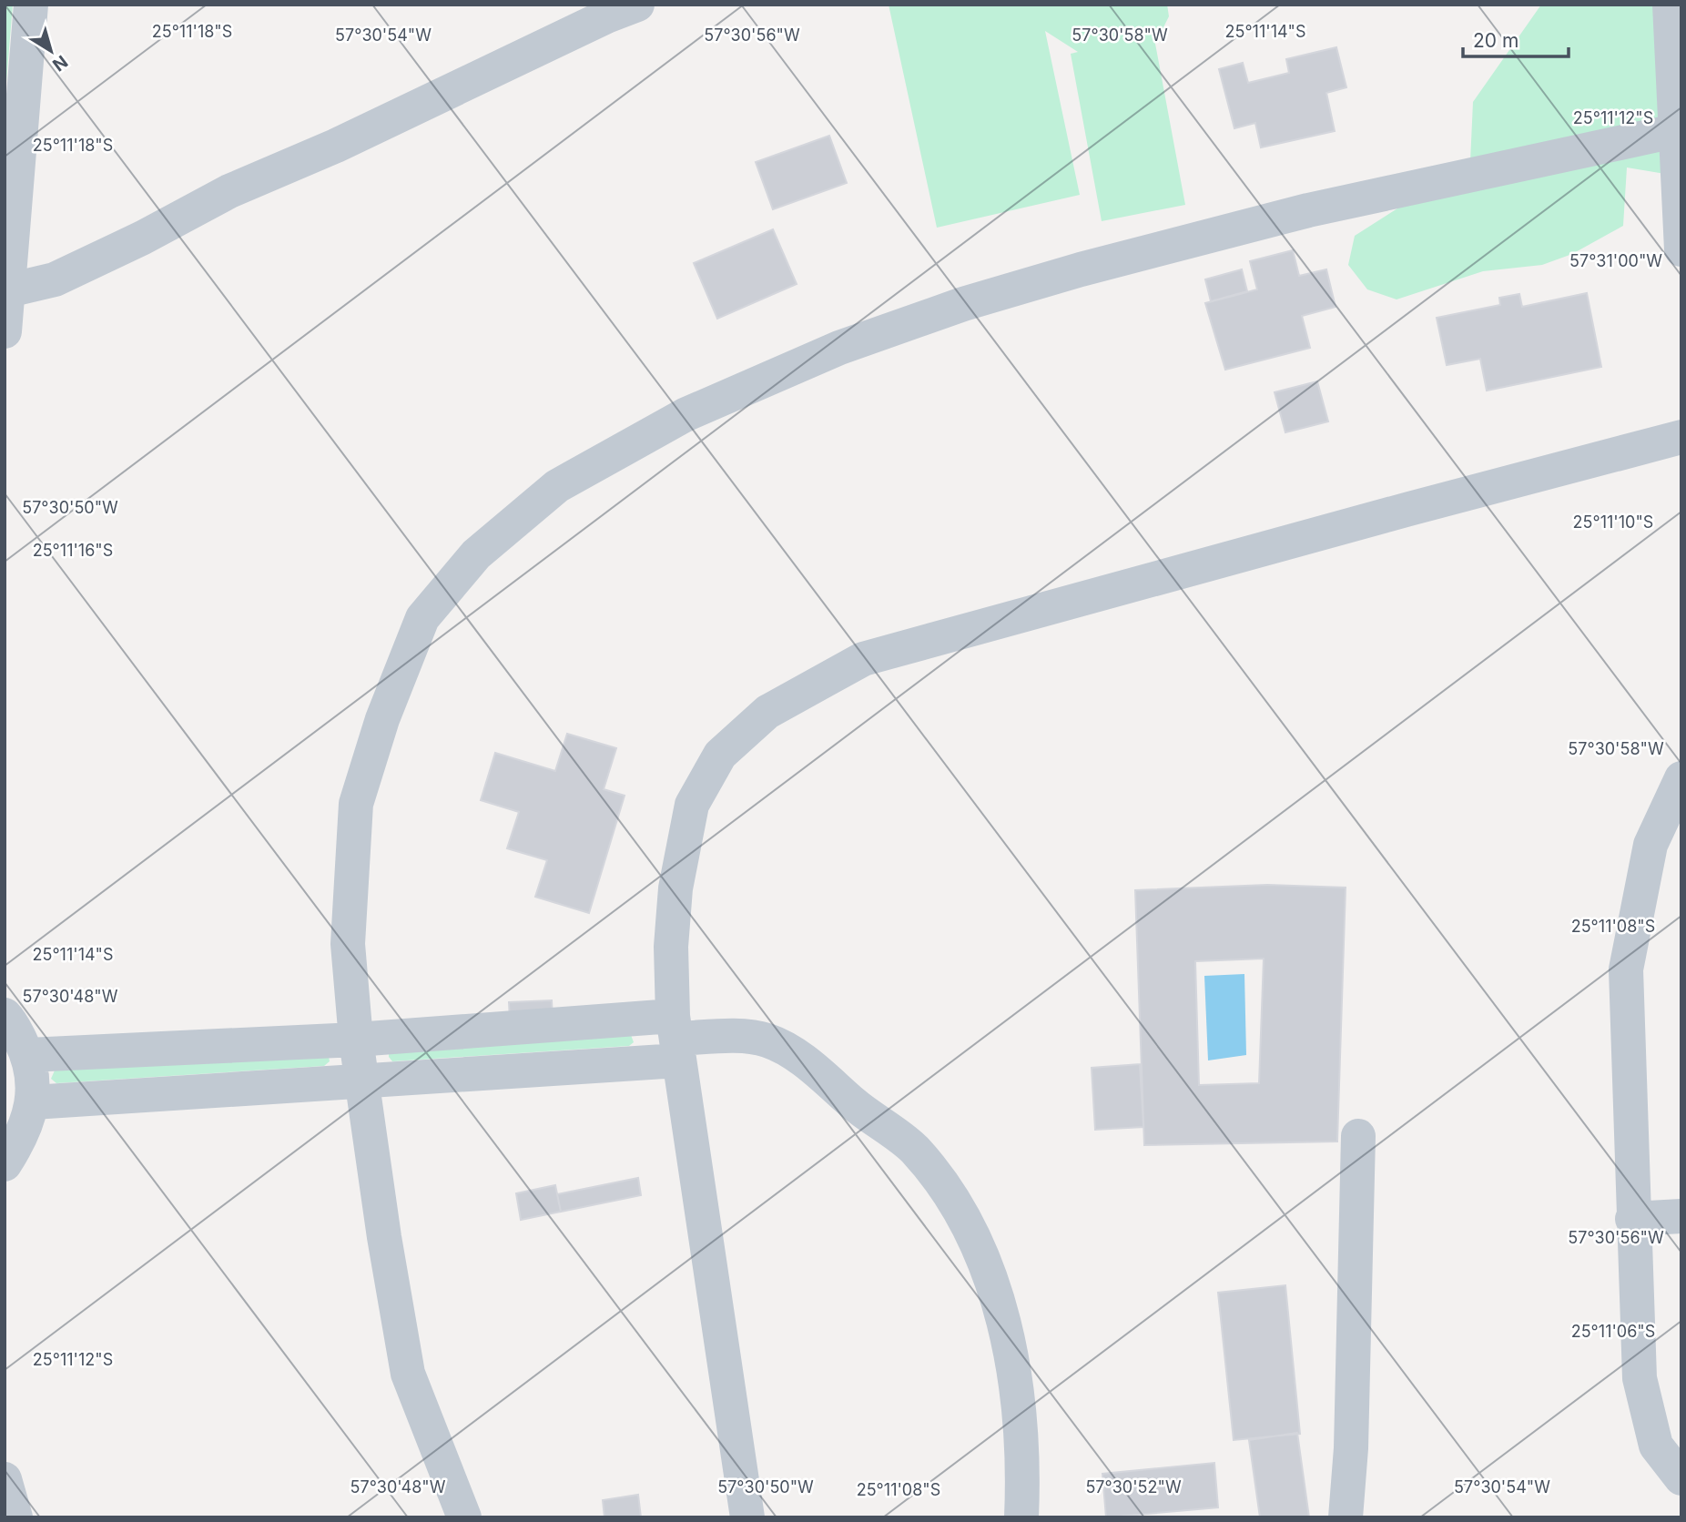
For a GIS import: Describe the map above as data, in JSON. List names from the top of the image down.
{
  "scale_bar": "20 m",
  "north": "bottom right",
  "coordinates": [
    "25°11'18\"S",
    "25°11'14\"S",
    "57°30'56\"W",
    "57°30'54\"W",
    "57°30'58\"W",
    "25°11'12\"S",
    "57°31'00\"W",
    "57°30'50\"W",
    "25°11'10\"S",
    "25°11'16\"S",
    "25°11'08\"S",
    "57°30'48\"W",
    "25°11'06\"S",
    "57°30'52\"W"
  ]
}
